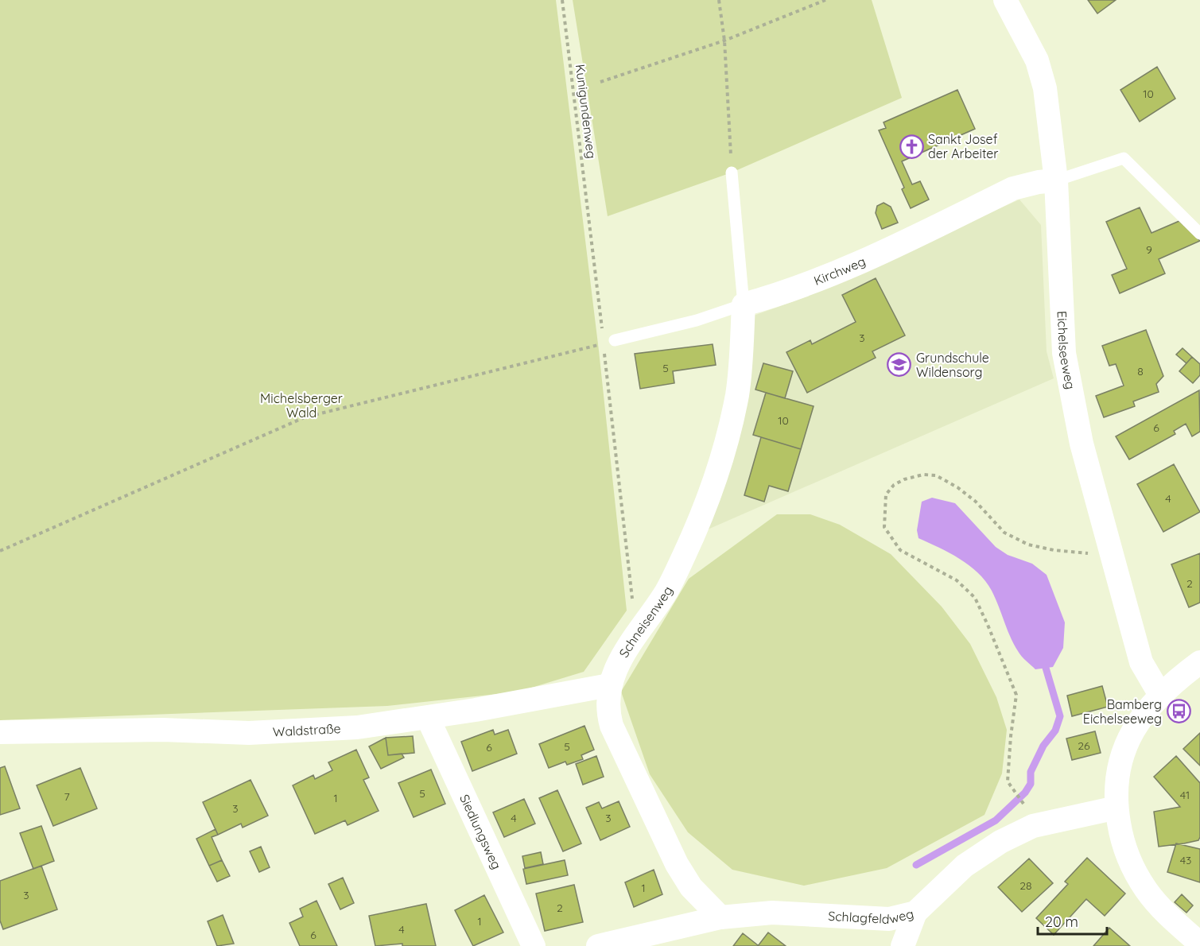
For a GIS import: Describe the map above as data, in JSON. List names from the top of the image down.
{
  "streets": {
    "street": [
      "Kirchweg",
      "Eichelseeweg",
      "Schneisenweg",
      "Waldstraße",
      "Siedlungsweg",
      "Schlagfeldweg"
    ],
    "path": ["Kunigundenweg"]
  },
  "crossings": [
    ["Kunigundenweg", "Kirchweg"],
    ["Kunigundenweg", "Schneisenweg"],
    ["Kirchweg", "Eichelseeweg"],
    ["Kirchweg", "Schneisenweg"],
    ["Schneisenweg", "Waldstraße"],
    ["Schneisenweg", "Schlagfeldweg"],
    ["Waldstraße", "Siedlungsweg"]
  ],
  "parks": ["Michelsberger Wald"],
  "places": {
    "church": ["Sankt Josef der Arbeiter"],
    "school or university": ["Grundschule Wildensorg"],
    "bus stop": ["Bamberg Eichelseeweg"]
  },
  "house_numbers": [
    "10",
    "9",
    "3",
    "5",
    "8",
    "10",
    "6",
    "4",
    "2",
    "26",
    "5",
    "6",
    "5",
    "41",
    "7",
    "1",
    "3",
    "4",
    "3",
    "43",
    "28",
    "1",
    "3",
    "2",
    "1",
    "4",
    "6"
  ],
  "scale_bar": "20 m"
}
